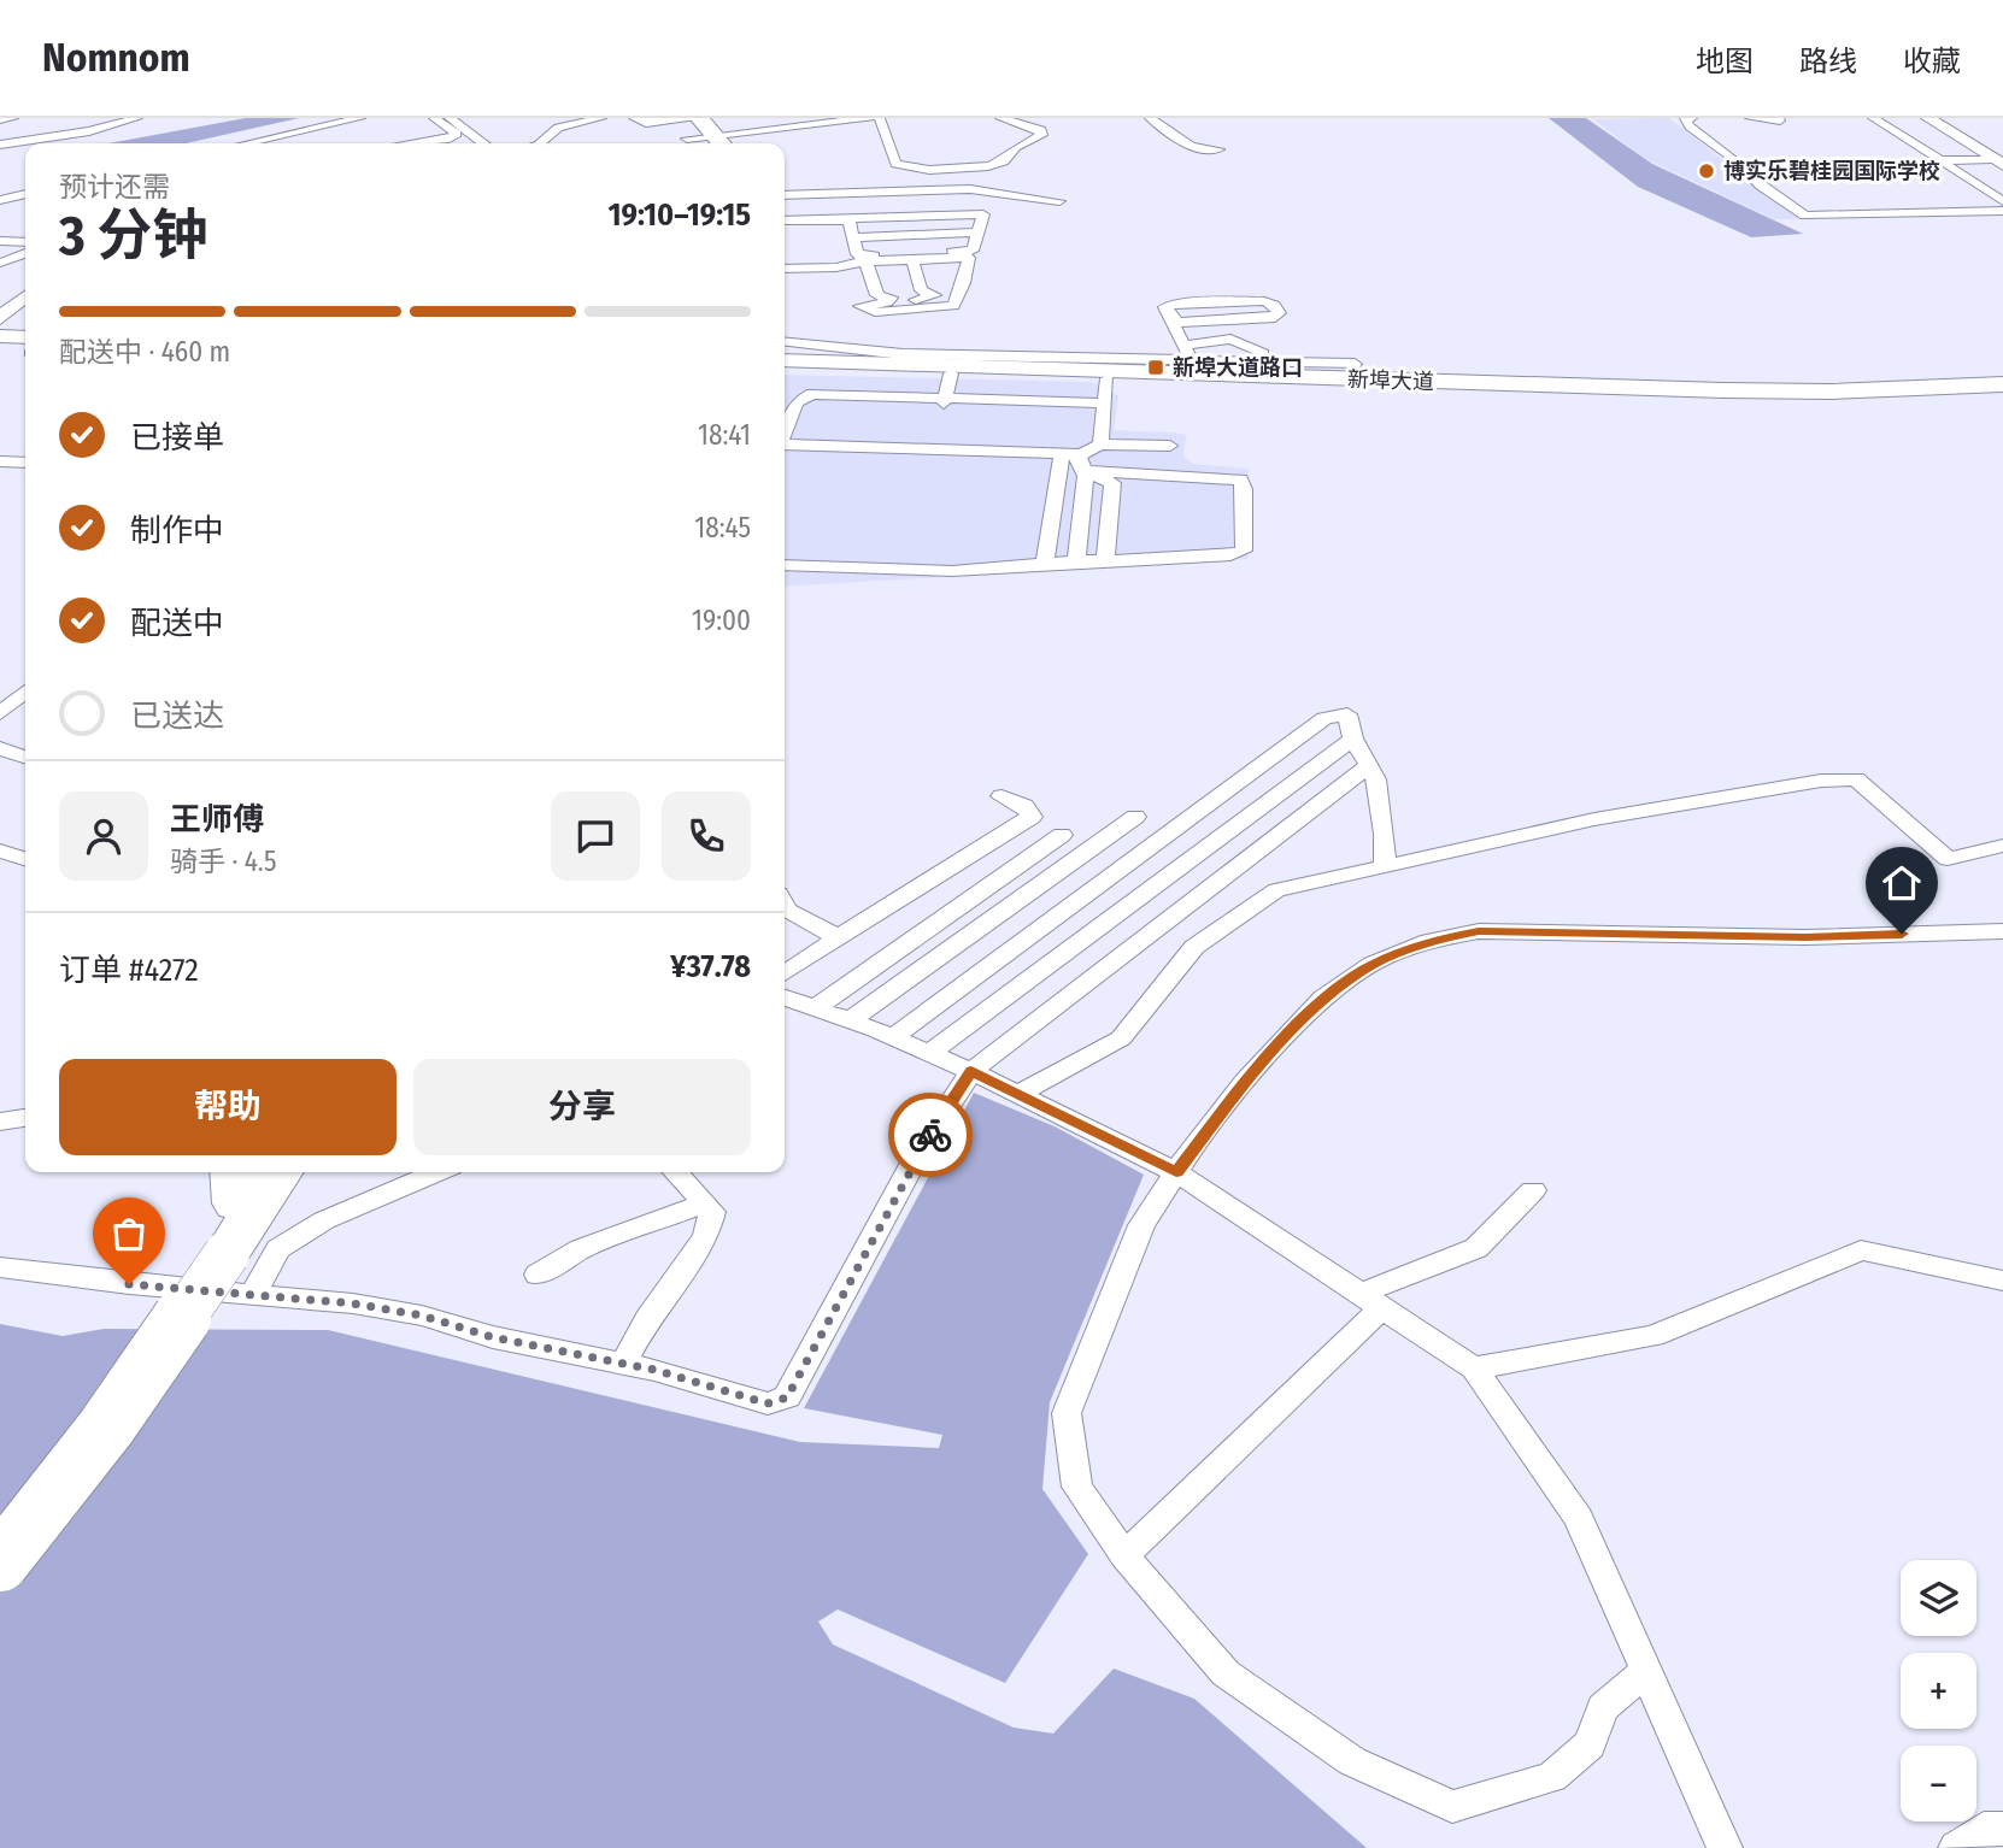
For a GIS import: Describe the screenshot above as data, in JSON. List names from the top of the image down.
{
  "streets": {
    "main road": ["新埠大道"]
  },
  "places": {
    "other": ["博实乐碧桂园国际学校"],
    "transit": ["新埠大道路口"]
  },
  "page": {
    "header": "Nomnom",
    "nav": ["地图", "路线", "收藏"],
    "heading": ["3 分钟", "预计还需", "19:10–19:15"],
    "panel": [
      "王师傅",
      "骑手 · 4.5",
      "订单 #4272",
      "¥37.78"
    ],
    "bar": "配送中 · 460 m",
    "list": [
      ["已接单", "18:41"],
      ["制作中", "18:45"],
      ["配送中", "19:00"],
      "已送达"
    ],
    "buttons": ["帮助", "分享"],
    "map_buttons": ["+", "−"]
  }
}
